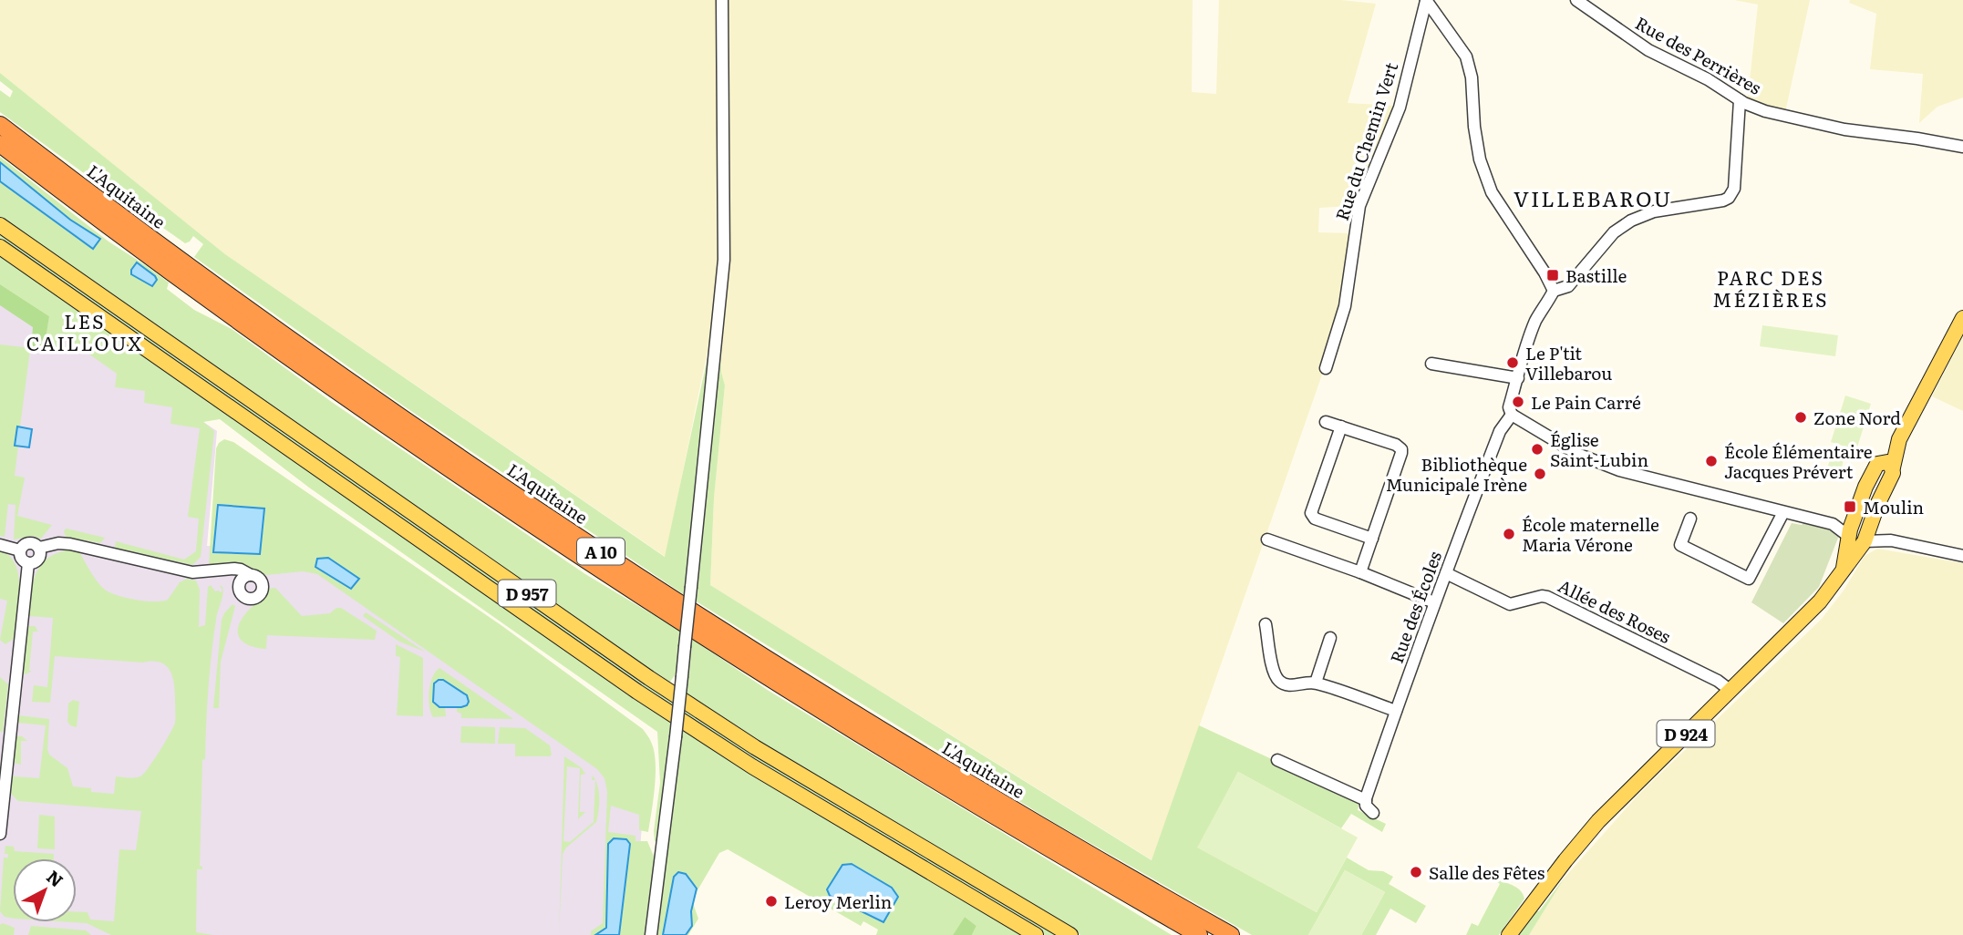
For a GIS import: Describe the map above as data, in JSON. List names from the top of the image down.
{
  "streets": {
    "highway": ["L'Aquitaine", "A 10"],
    "main road": ["D 957", "D 924"],
    "street": [
      "Rue des Perrières",
      "Rue du Chemin Vert",
      "Rue des Écoles",
      "Allée des Roses"
    ]
  },
  "crossings": [
    ["Rue des Écoles", "Allée des Roses"],
    ["Allée des Roses", "D 924"]
  ],
  "districts": ["VILLEBAROU", "PARC DES MÉZIÈRES", "LES CAILLOUX"],
  "places": {
    "transit": ["Bastille", "Moulin"],
    "other": [
      "Le P'tit Villebarou",
      "Le Pain Carré",
      "Zone Nord",
      "Église Saint-Lubin",
      "École Élémentaire Jacques Prévert",
      "Bibliothèque Municipale Irène",
      "École maternelle Maria Vérone",
      "Salle des Fêtes",
      "Leroy Merlin"
    ]
  },
  "north": "top right"
}
